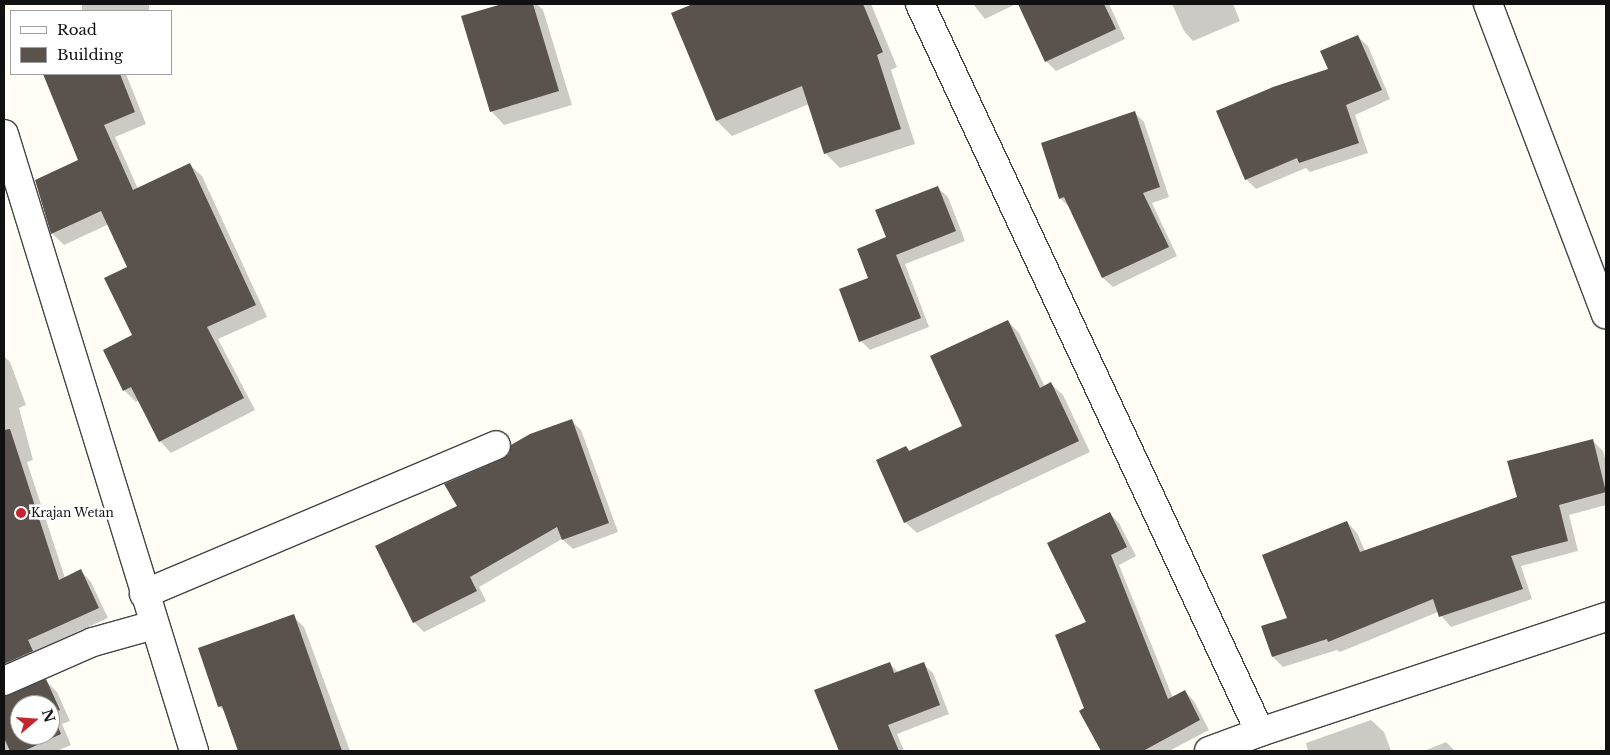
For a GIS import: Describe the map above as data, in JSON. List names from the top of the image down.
{
  "places": ["Krajan Wetan"],
  "legend": ["Road", "Building"],
  "north": "right"
}
